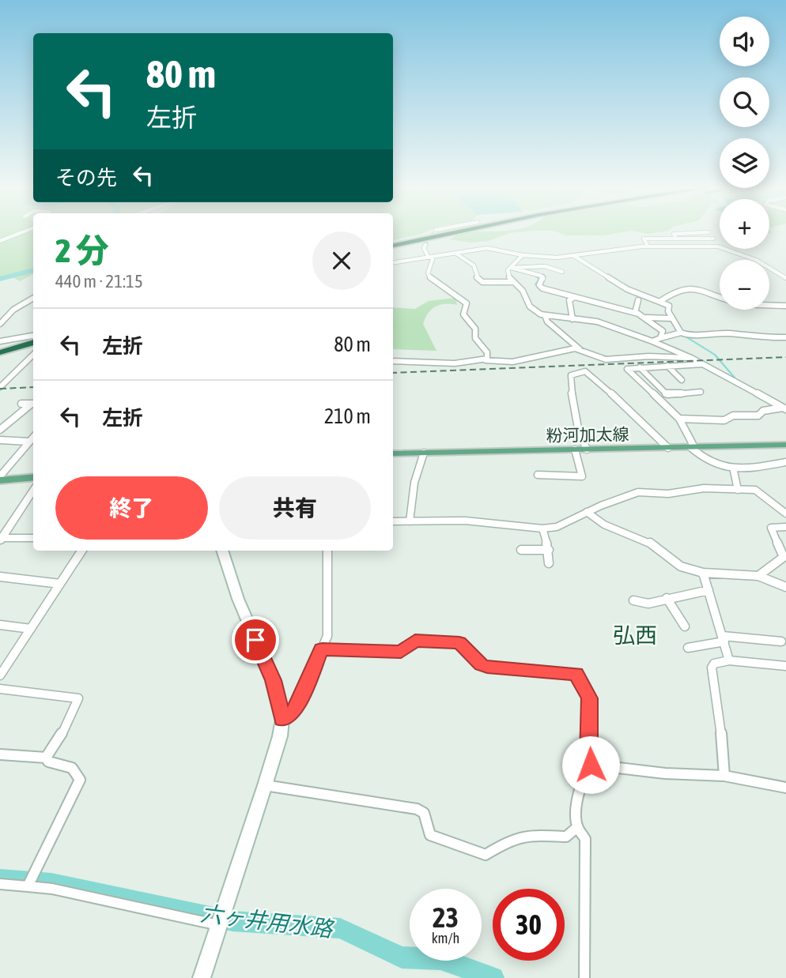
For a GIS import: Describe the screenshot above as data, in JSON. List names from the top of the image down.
{
  "streets": {
    "main road": ["粉河加太線"]
  },
  "districts": ["弘西"],
  "water": ["六ヶ井用水路"],
  "page": {
    "map_buttons": ["+", "−"],
    "turn": ["80 m", "左折"],
    "then": "その先",
    "heading": ["2 分", "440 m · 21:15"],
    "list": [
      {
        "name": "左折",
        "value": "80 m"
      },
      {
        "name": "左折",
        "value": "210 m"
      }
    ],
    "buttons": ["終了", "共有"],
    "speed": "23 km/h",
    "limit": "30"
  }
}
